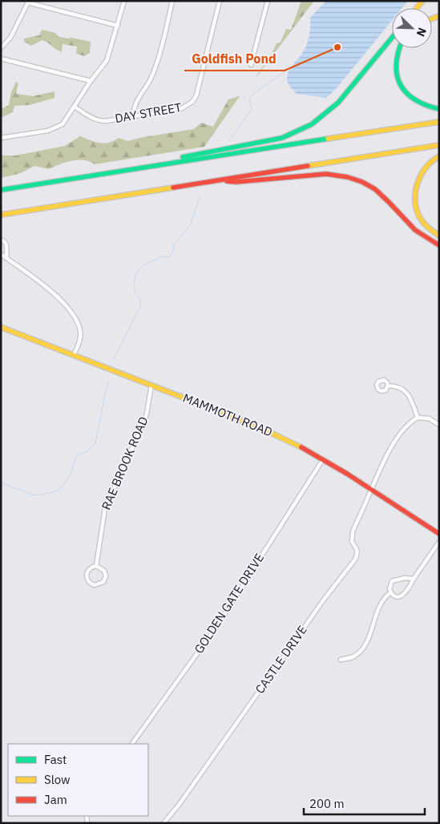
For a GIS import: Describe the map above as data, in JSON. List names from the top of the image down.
{
  "streets": {
    "main road": ["MAMMOTH ROAD"],
    "street": [
      "DAY STREET",
      "RAE BROOK ROAD",
      "GOLDEN GATE DRIVE",
      "CASTLE DRIVE"
    ]
  },
  "crossings": [
    ["MAMMOTH ROAD", "RAE BROOK ROAD"],
    ["MAMMOTH ROAD", "GOLDEN GATE DRIVE"],
    ["MAMMOTH ROAD", "CASTLE DRIVE"]
  ],
  "places": ["Goldfish Pond"],
  "legend": ["Fast", "Slow", "Jam"],
  "scale_bar": "200 m",
  "north": "bottom right"
}
